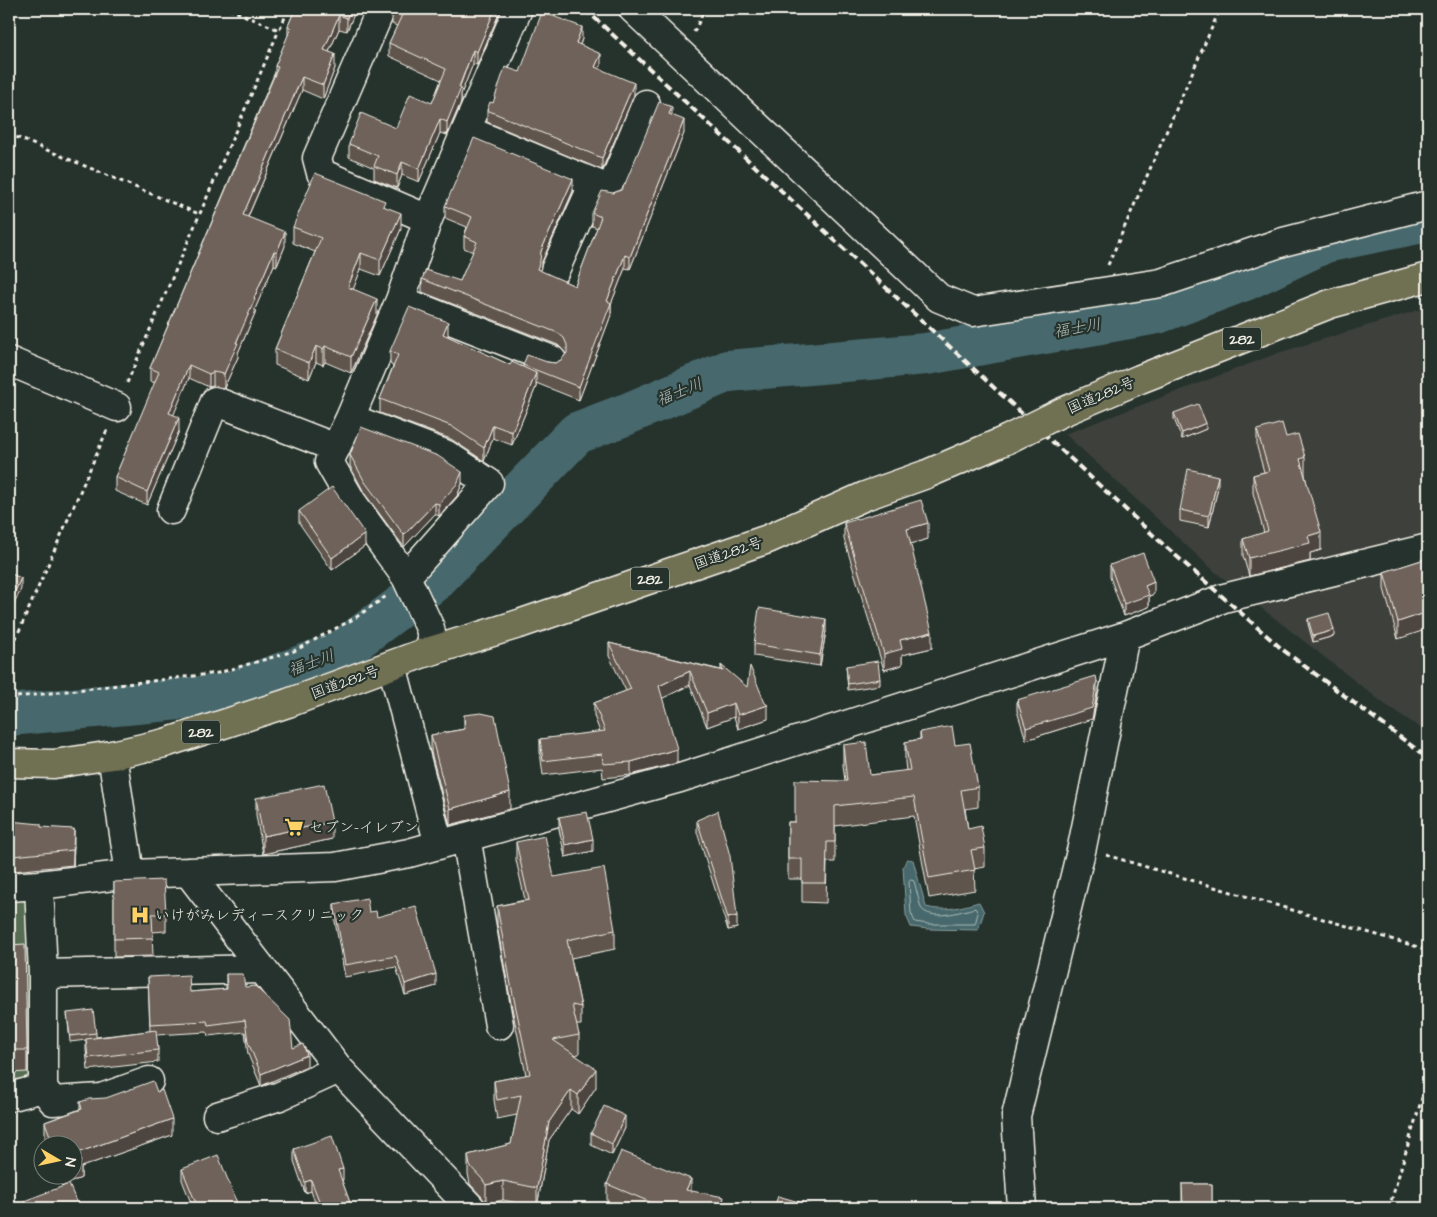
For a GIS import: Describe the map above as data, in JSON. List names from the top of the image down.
{
  "streets": {
    "highway": ["282", "国道282号"]
  },
  "water": ["福士川"],
  "places": {
    "supermarket": ["セブン-イレブン"],
    "hospital": ["いけがみレディースクリニック"]
  },
  "north": "right"
}
